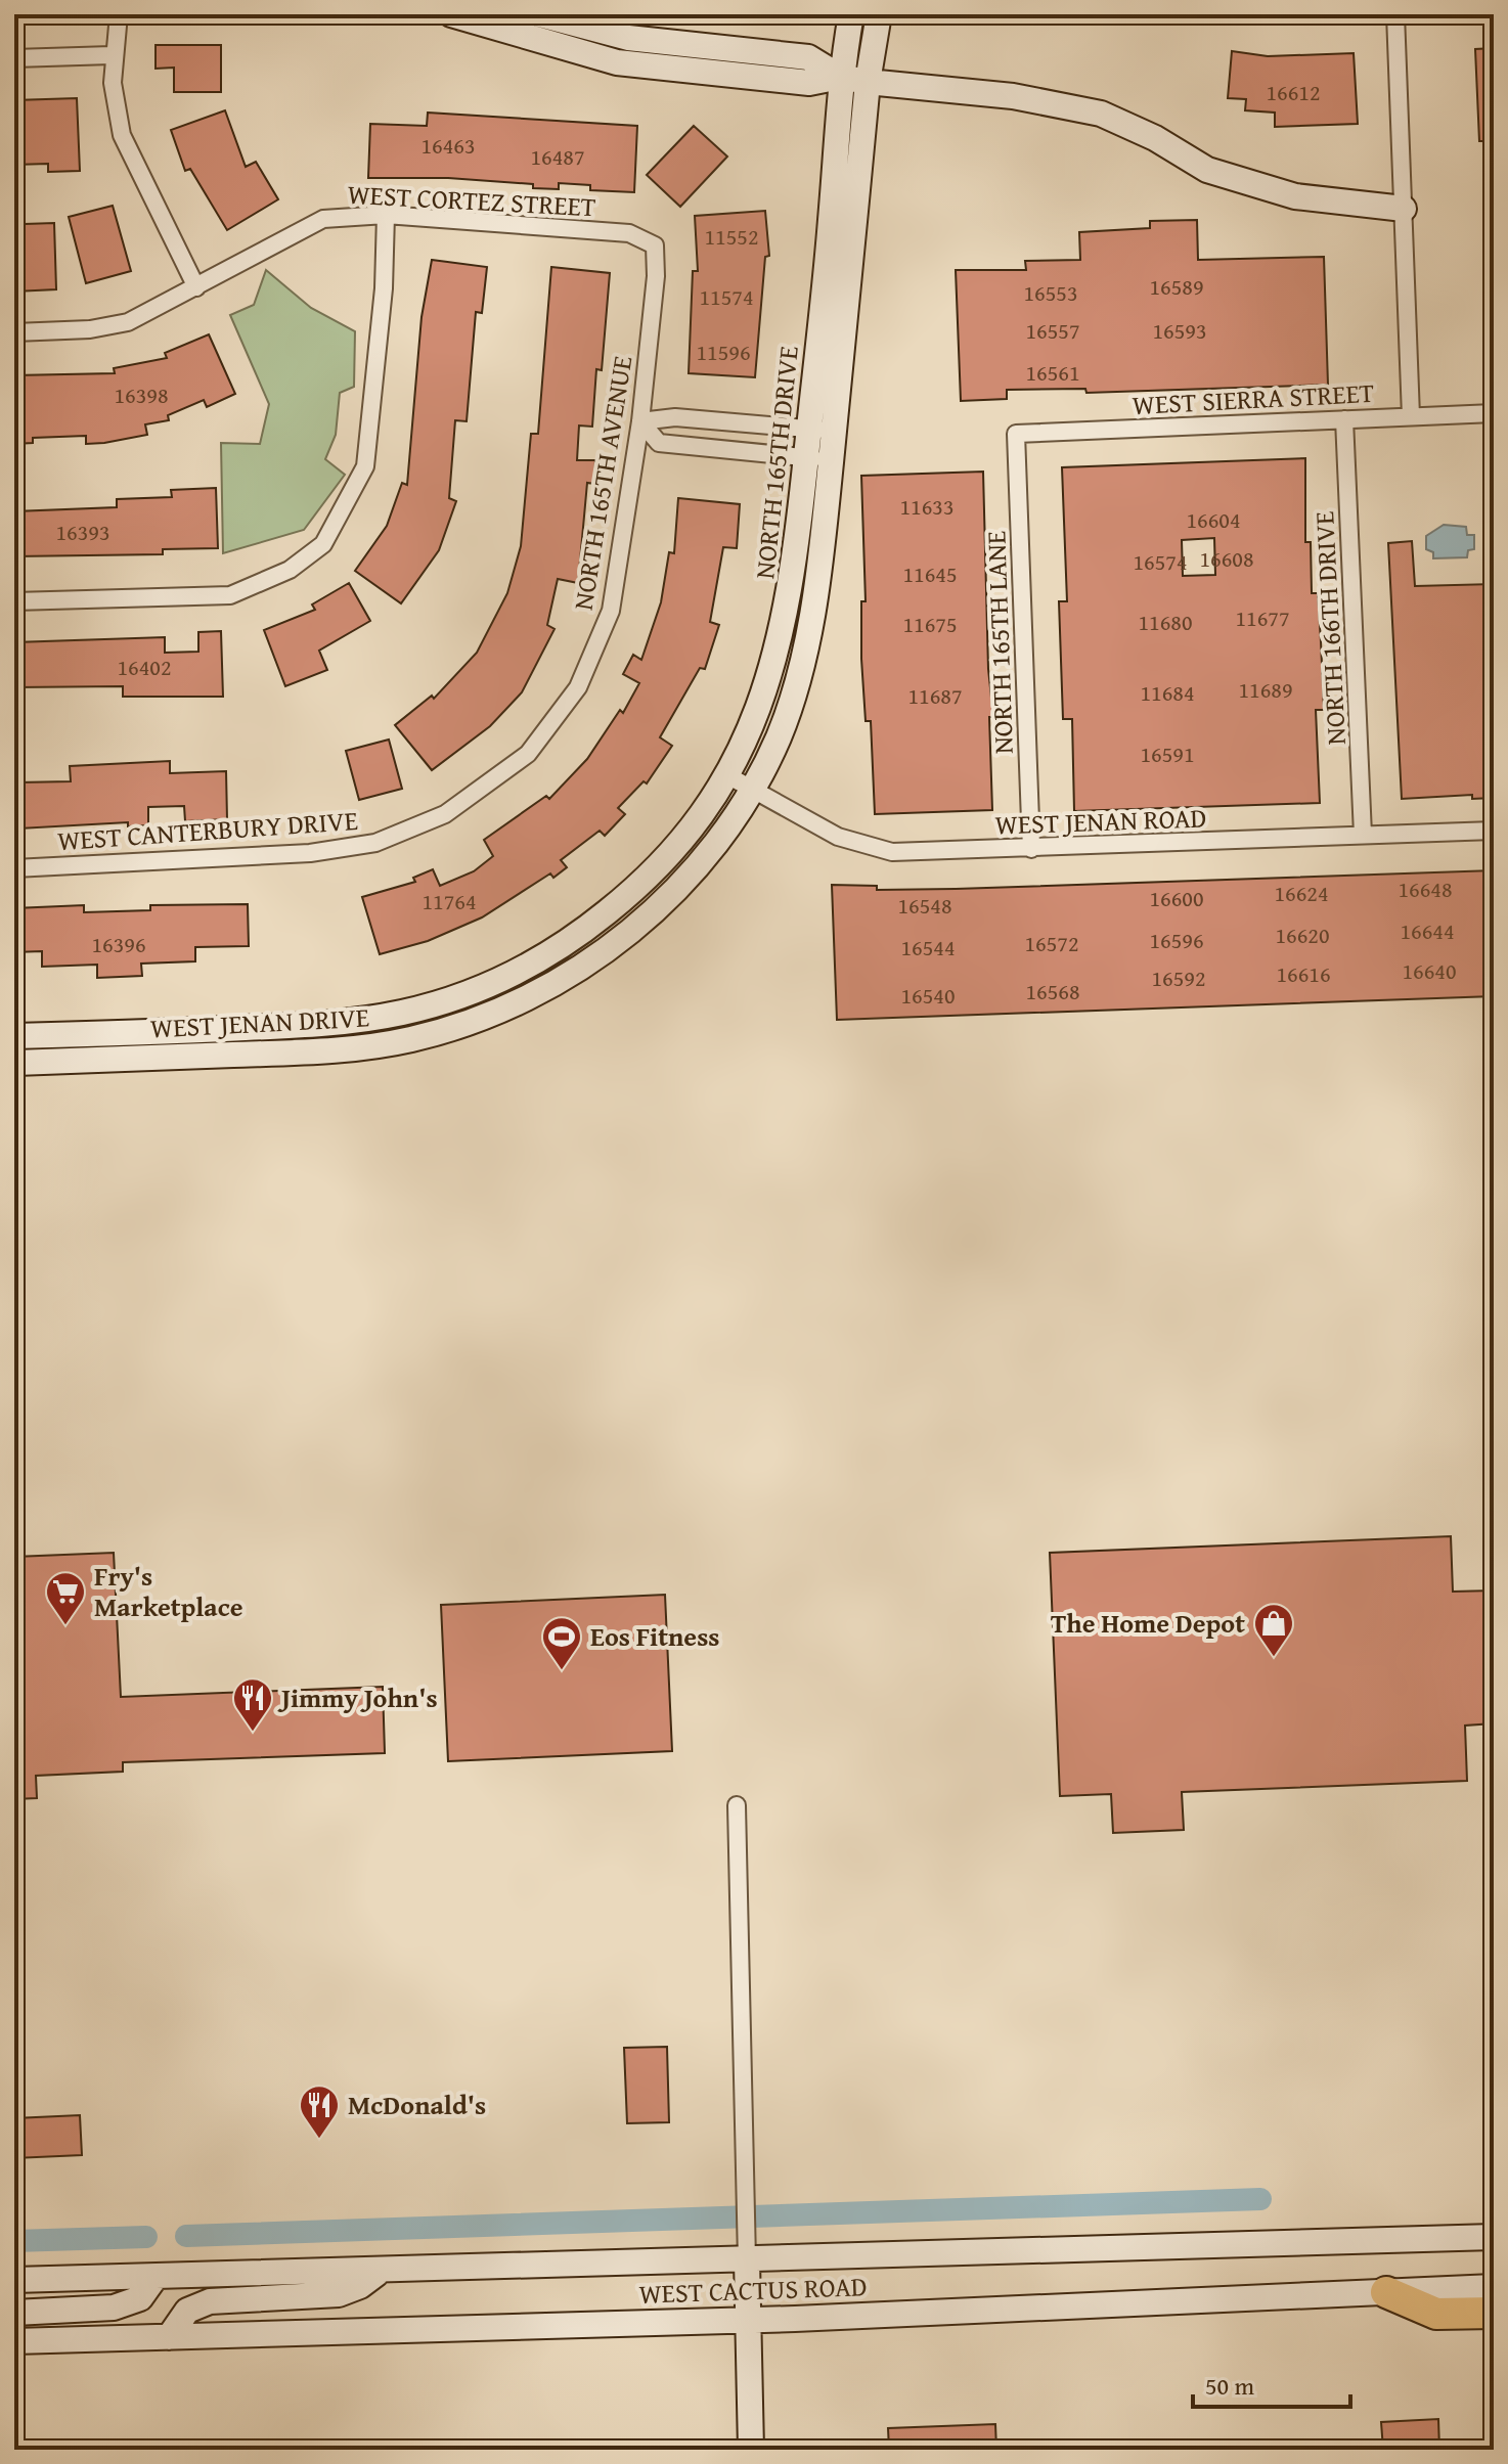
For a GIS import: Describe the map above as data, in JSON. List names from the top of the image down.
{
  "streets": {
    "street": [
      "WEST CORTEZ STREET",
      "WEST SIERRA STREET",
      "NORTH 165TH DRIVE",
      "NORTH 165TH AVENUE",
      "NORTH 166TH DRIVE",
      "NORTH 165TH LANE",
      "WEST JENAN ROAD",
      "WEST CANTERBURY DRIVE",
      "WEST JENAN DRIVE",
      "WEST CACTUS ROAD"
    ]
  },
  "crossings": [
    ["WEST CORTEZ STREET", "NORTH 165TH AVENUE"],
    ["WEST SIERRA STREET", "NORTH 166TH DRIVE"],
    ["WEST SIERRA STREET", "NORTH 165TH LANE"],
    ["NORTH 165TH DRIVE", "WEST JENAN ROAD"],
    ["NORTH 165TH DRIVE", "WEST JENAN DRIVE"],
    ["NORTH 165TH AVENUE", "WEST CANTERBURY DRIVE"],
    ["NORTH 166TH DRIVE", "WEST JENAN ROAD"],
    ["NORTH 165TH LANE", "WEST JENAN ROAD"]
  ],
  "places": {
    "supermarket": ["Fry's Marketplace"],
    "shop": ["The Home Depot"],
    "sports": ["Eos Fitness"],
    "restaurant": ["Jimmy John's", "McDonald's"]
  },
  "house_numbers": [
    "16612",
    "16463",
    "16487",
    "11552",
    "16589",
    "16553",
    "11574",
    "16557",
    "16593",
    "11596",
    "16561",
    "16398",
    "11633",
    "16604",
    "16393",
    "16608",
    "16574",
    "11645",
    "11677",
    "11680",
    "11675",
    "16402",
    "11689",
    "11684",
    "11687",
    "16591",
    "16648",
    "16624",
    "16600",
    "11764",
    "16548",
    "16644",
    "16620",
    "16596",
    "16572",
    "16396",
    "16544",
    "16640",
    "16616",
    "16592",
    "16568",
    "16540"
  ],
  "scale_bar": "50 m"
}
